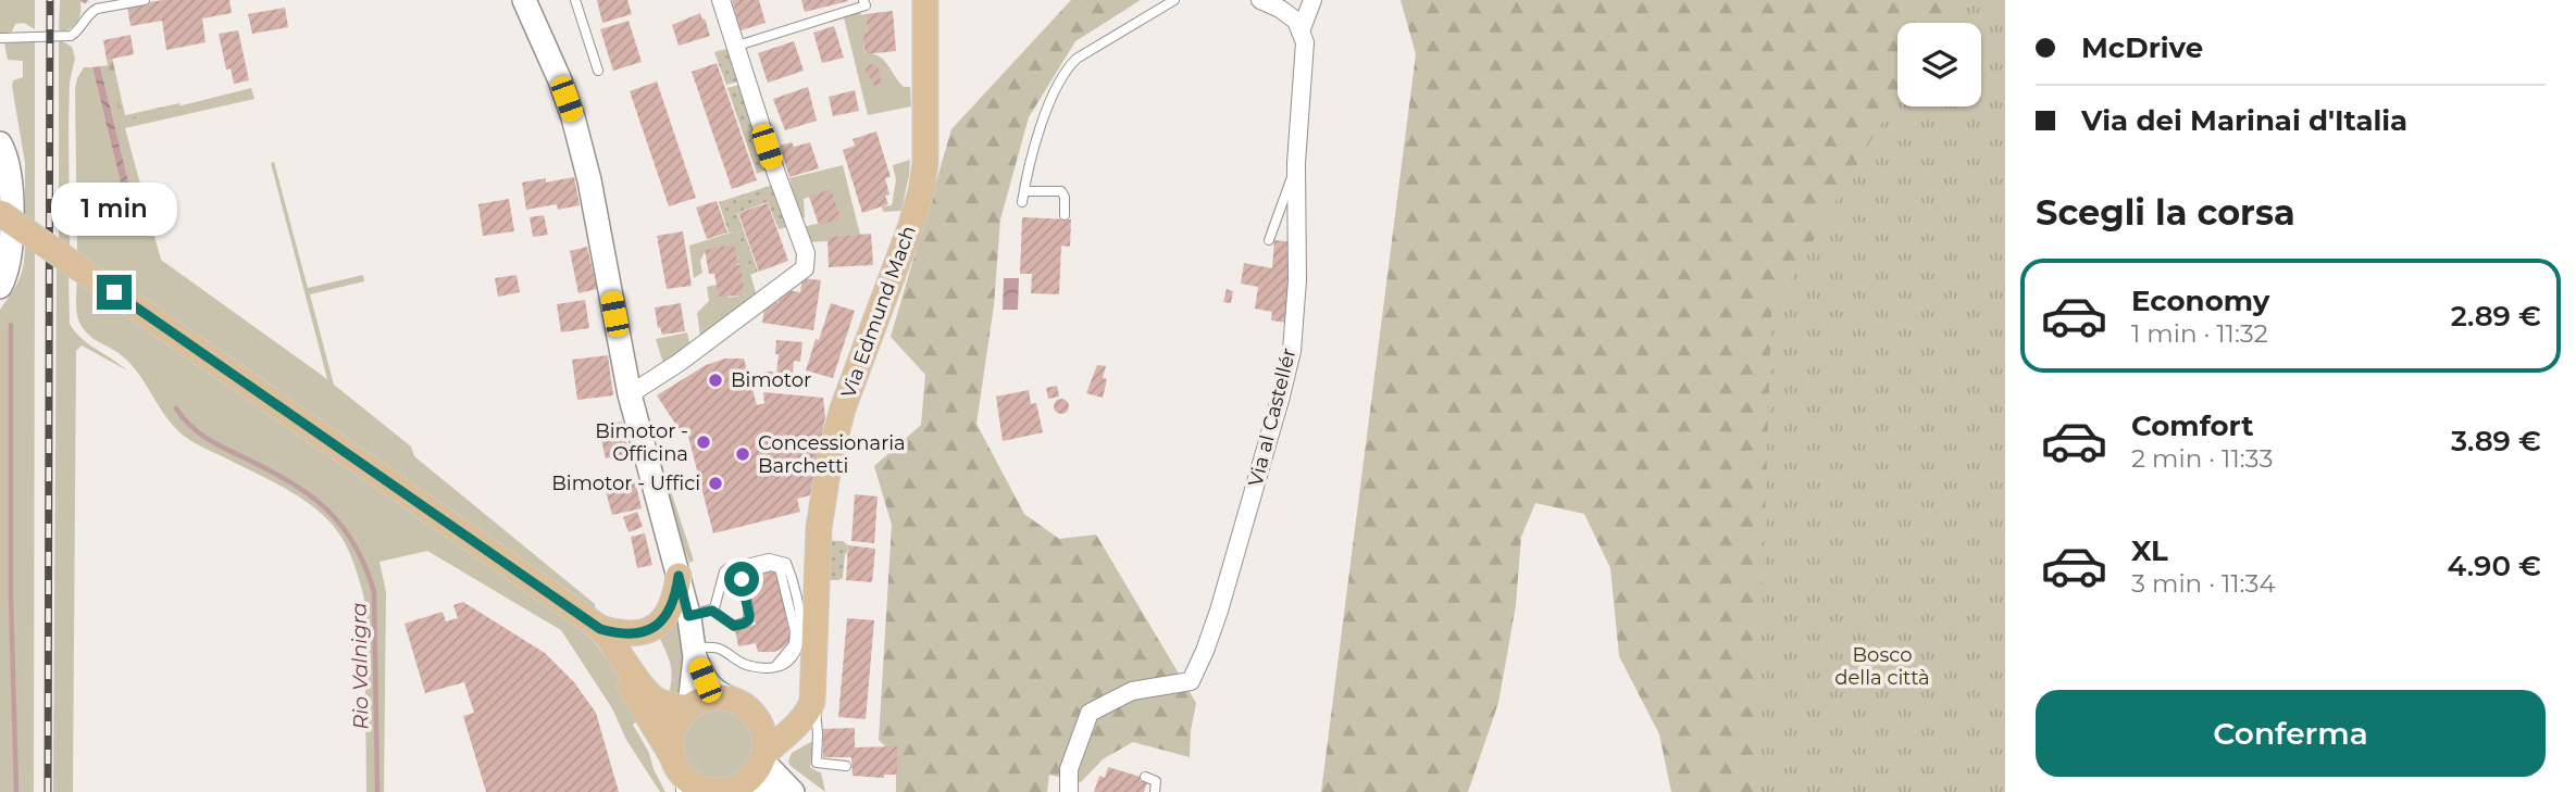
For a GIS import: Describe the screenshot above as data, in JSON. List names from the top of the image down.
{
  "streets": {
    "main road": ["Via Edmund Mach"],
    "street": ["Via al Castellér"]
  },
  "water": ["Rio Valnigra"],
  "parks": ["Bosco della città"],
  "places": [
    "Bimotor",
    "Bimotor - Officina",
    "Concessionaria Barchetti",
    "Bimotor - Uffici"
  ],
  "page": {
    "banner": ["McDrive", "Via dei Marinai d'Italia"],
    "heading": "Scegli la corsa",
    "bubble": "1 min",
    "list": [
      {
        "name": "Economy",
        "note": "1 min · 11:32",
        "value": "2.89 €"
      },
      {
        "name": "Comfort",
        "note": "2 min · 11:33",
        "value": "3.89 €"
      },
      {
        "name": "XL",
        "note": "3 min · 11:34",
        "value": "4.90 €"
      }
    ],
    "buttons": "Conferma"
  }
}
